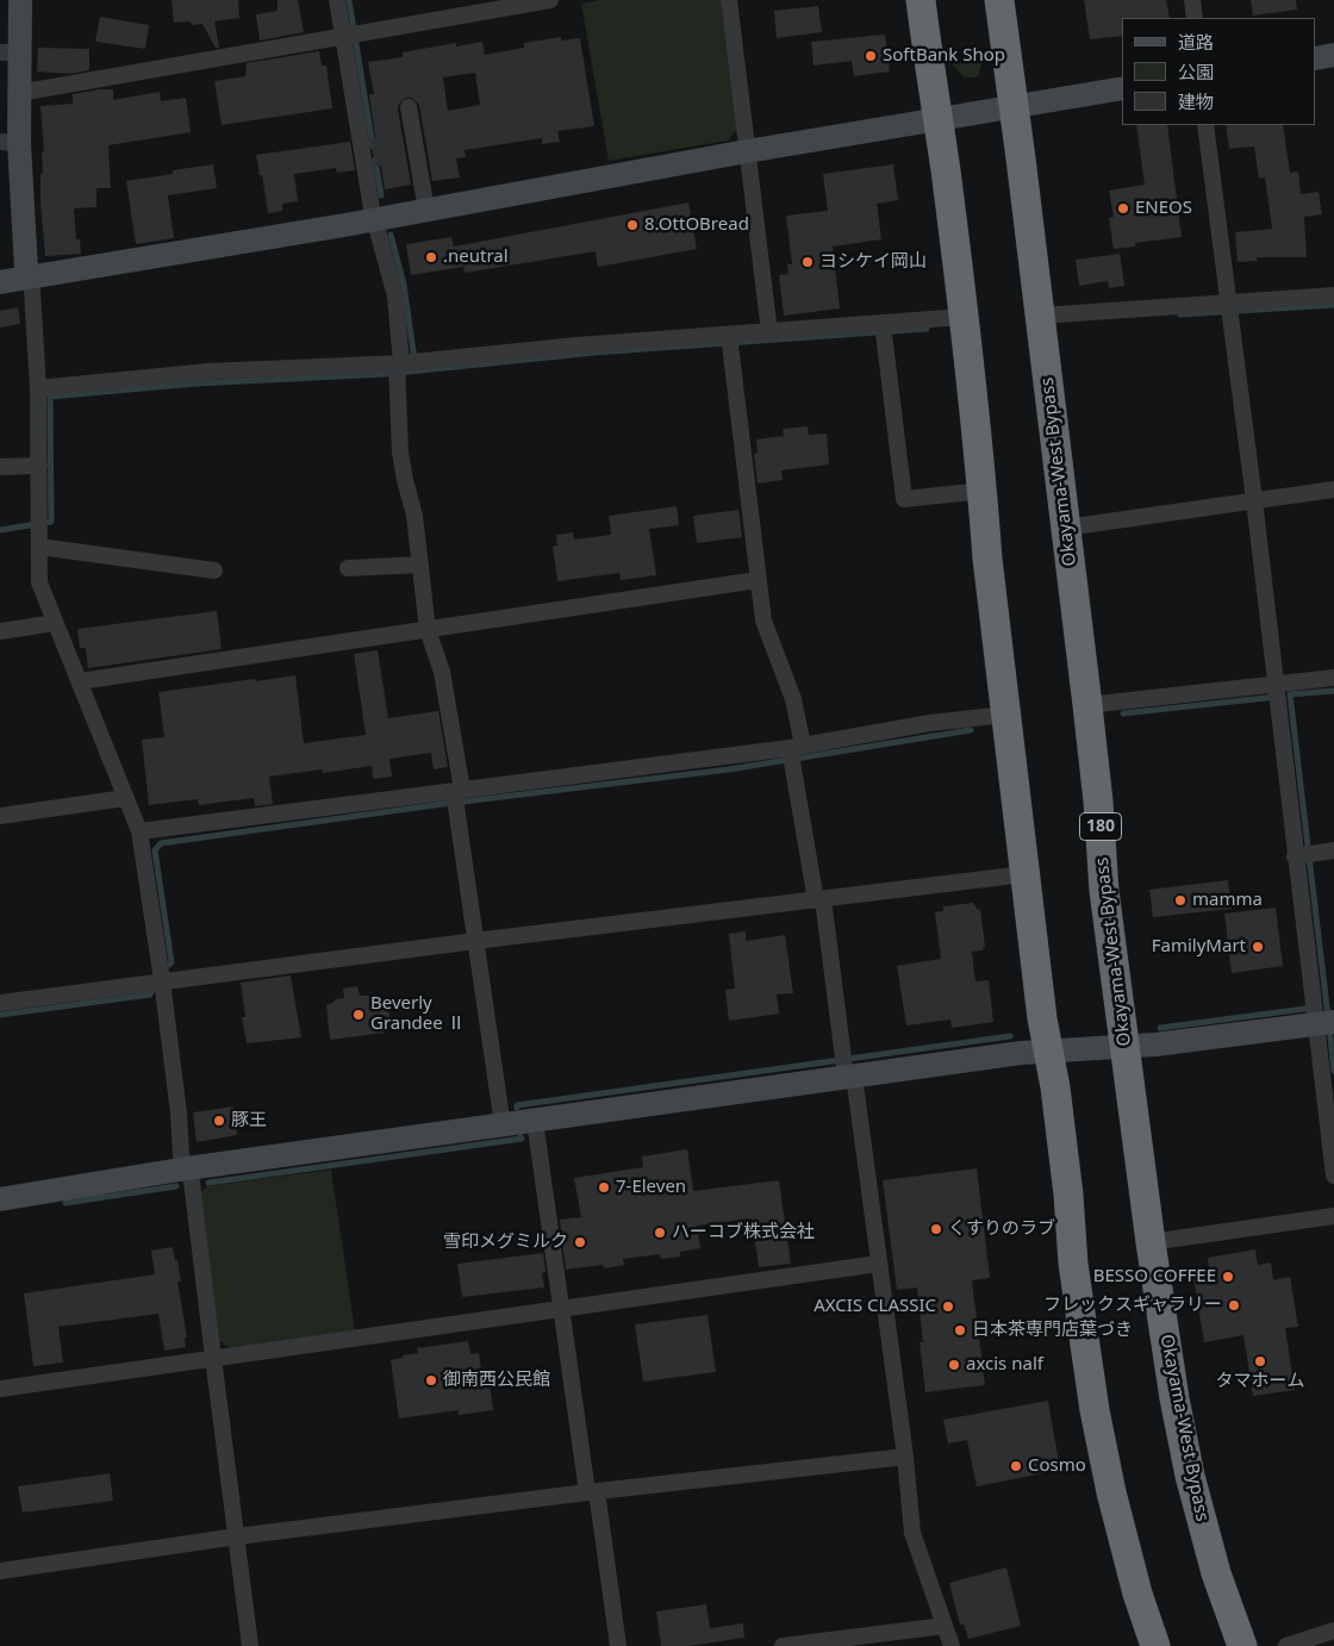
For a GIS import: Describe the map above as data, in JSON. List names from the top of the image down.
{
  "streets": {
    "highway": ["Okayama-West Bypass", "180"]
  },
  "places": [
    "SoftBank Shop",
    "ENEOS",
    "8.OttOBread",
    ".neutral",
    "ヨシケイ岡山",
    "mamma",
    "FamilyMart",
    "Beverly Grandee Ⅱ",
    "豚王",
    "7-Eleven",
    "くすりのラブ",
    "ハーコブ株式会社",
    "雪印メグミルク",
    "BESSO COFFEE",
    "フレックスギャラリー",
    "AXCIS CLASSIC",
    "日本茶専門店葉づき",
    "タマホーム",
    "axcis nalf",
    "御南西公民館",
    "Cosmo"
  ],
  "legend": ["道路", "公園", "建物"]
}
